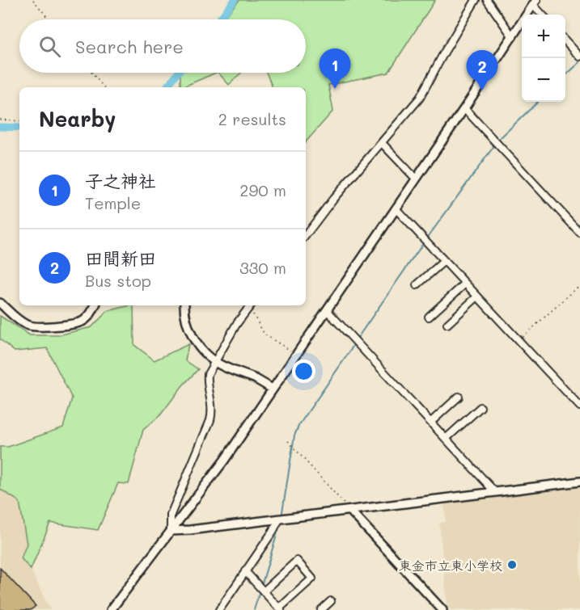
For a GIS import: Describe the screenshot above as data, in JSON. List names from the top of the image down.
{
  "places": ["東金市立東小学校"],
  "page": {
    "map_buttons": ["+", "−"],
    "search": "Search here",
    "pins": ["1", "2"],
    "heading": ["Nearby", "2 results"],
    "list": [
      {
        "mark": "1",
        "name": "子之神社",
        "note": "Temple",
        "value": "290 m"
      },
      {
        "mark": "2",
        "name": "田間新田",
        "note": "Bus stop",
        "value": "330 m"
      }
    ]
  }
}
